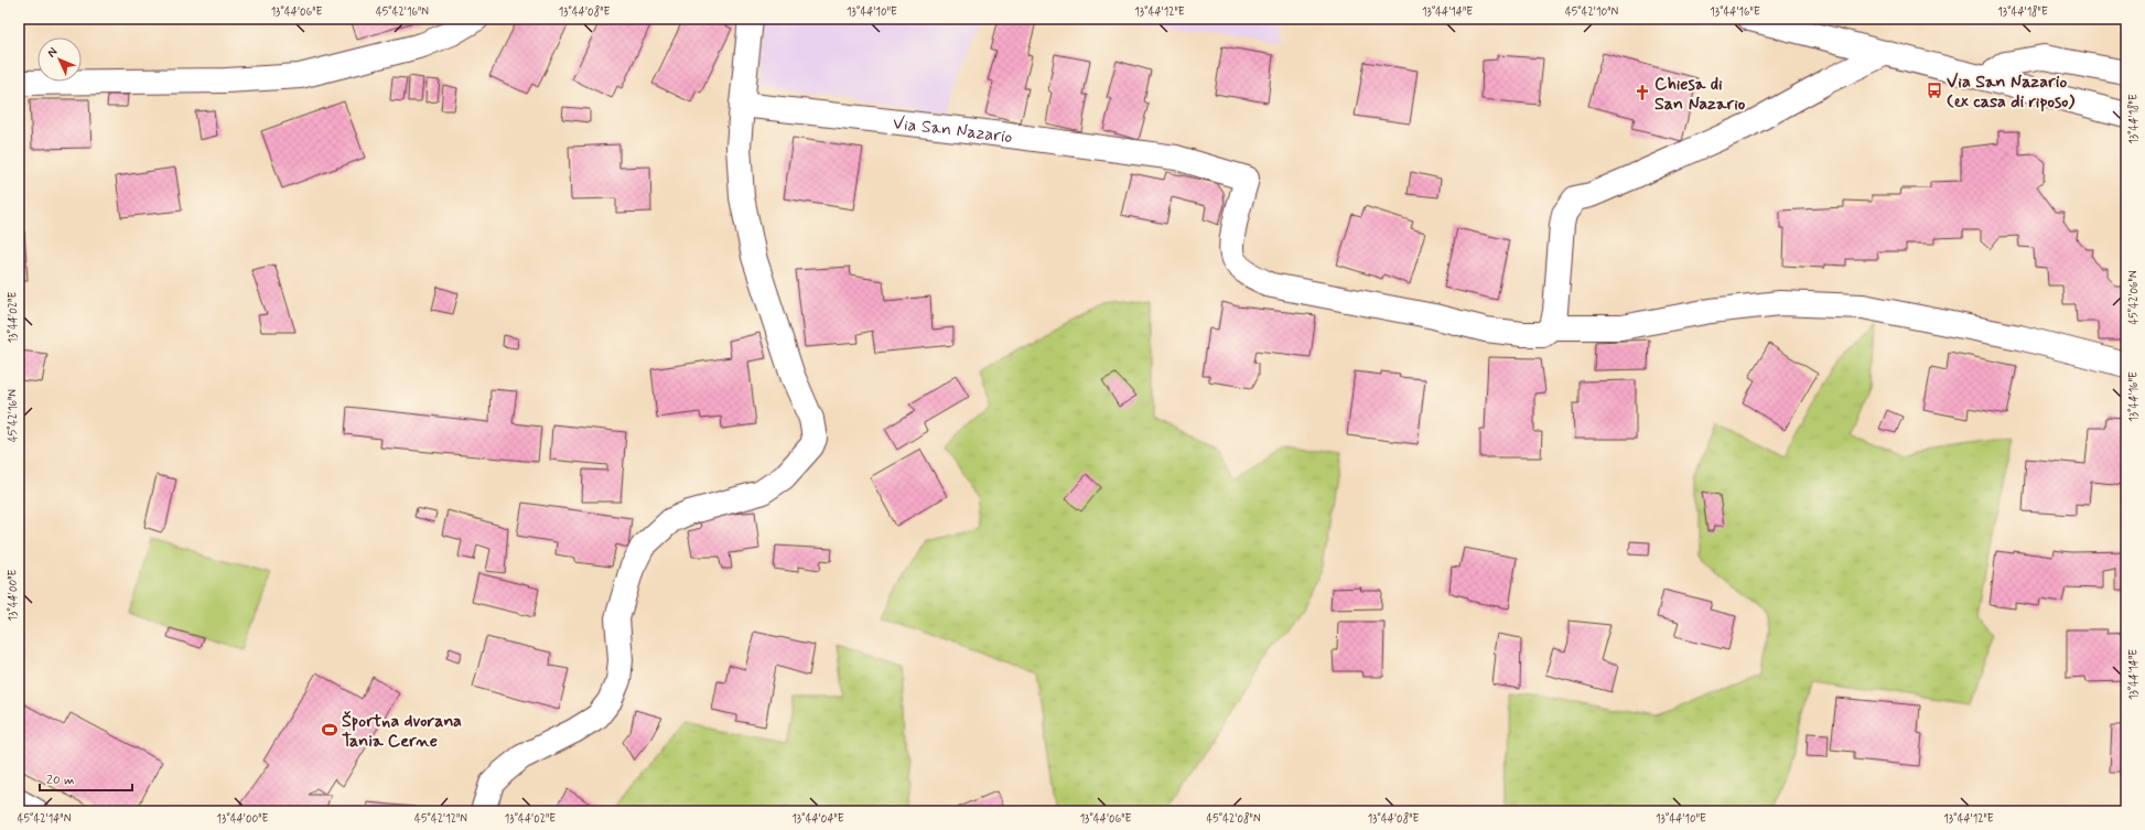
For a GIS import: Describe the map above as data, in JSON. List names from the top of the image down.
{
  "streets": {
    "street": ["Via San Nazario"]
  },
  "places": {
    "bus stop": ["Via San Nazario (ex casa di riposo)"],
    "church": ["Chiesa di San Nazario"],
    "sports": ["Športna dvorana Tania Cerne"]
  },
  "scale_bar": "20 m",
  "north": "top left",
  "coordinates": [
    "13°44'06\"E",
    "45°42'16\"N",
    "13°44'08\"E",
    "13°44'10\"E",
    "13°44'12\"E",
    "13°44'14\"E",
    "45°42'10\"N",
    "13°44'16\"E",
    "13°44'18\"E",
    "45°42'06\"N",
    "13°44'02\"E",
    "13°44'00\"E",
    "45°42'14\"N",
    "45°42'12\"N",
    "13°44'04\"E",
    "45°42'08\"N"
  ]
}
